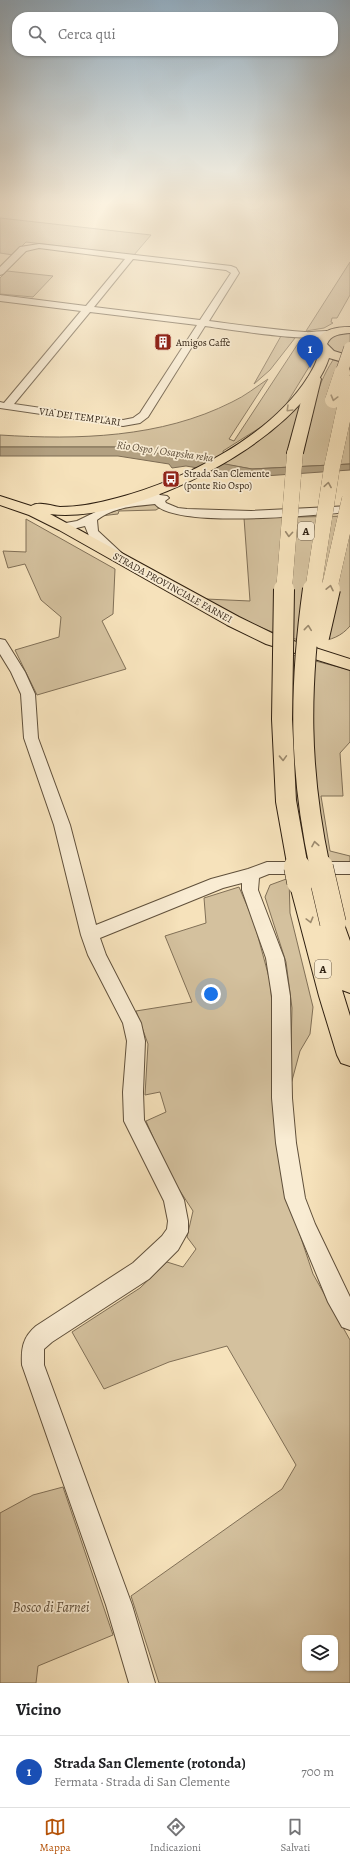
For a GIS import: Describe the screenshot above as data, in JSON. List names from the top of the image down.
{
  "streets": {
    "highway": ["A"],
    "main road": ["STRADA PROVINCIALE FARNEI"],
    "street": ["VIA DEI TEMPLARI"]
  },
  "water": ["Rio Ospo / Osapska reka"],
  "parks": ["Bosco di Farnei"],
  "places": {
    "building": ["Amigos Caffè"],
    "bus stop": ["Strada San Clemente (ponte Rio Ospo)"]
  },
  "page": {
    "search": "Cerca qui",
    "pins": "1",
    "heading": "Vicino",
    "list": [
      {
        "mark": "1",
        "name": "Strada San Clemente (rotonda)",
        "note": "Fermata · Strada di San Clemente",
        "value": "700 m"
      }
    ],
    "nav": ["Mappa", "Indicazioni", "Salvati"]
  }
}
